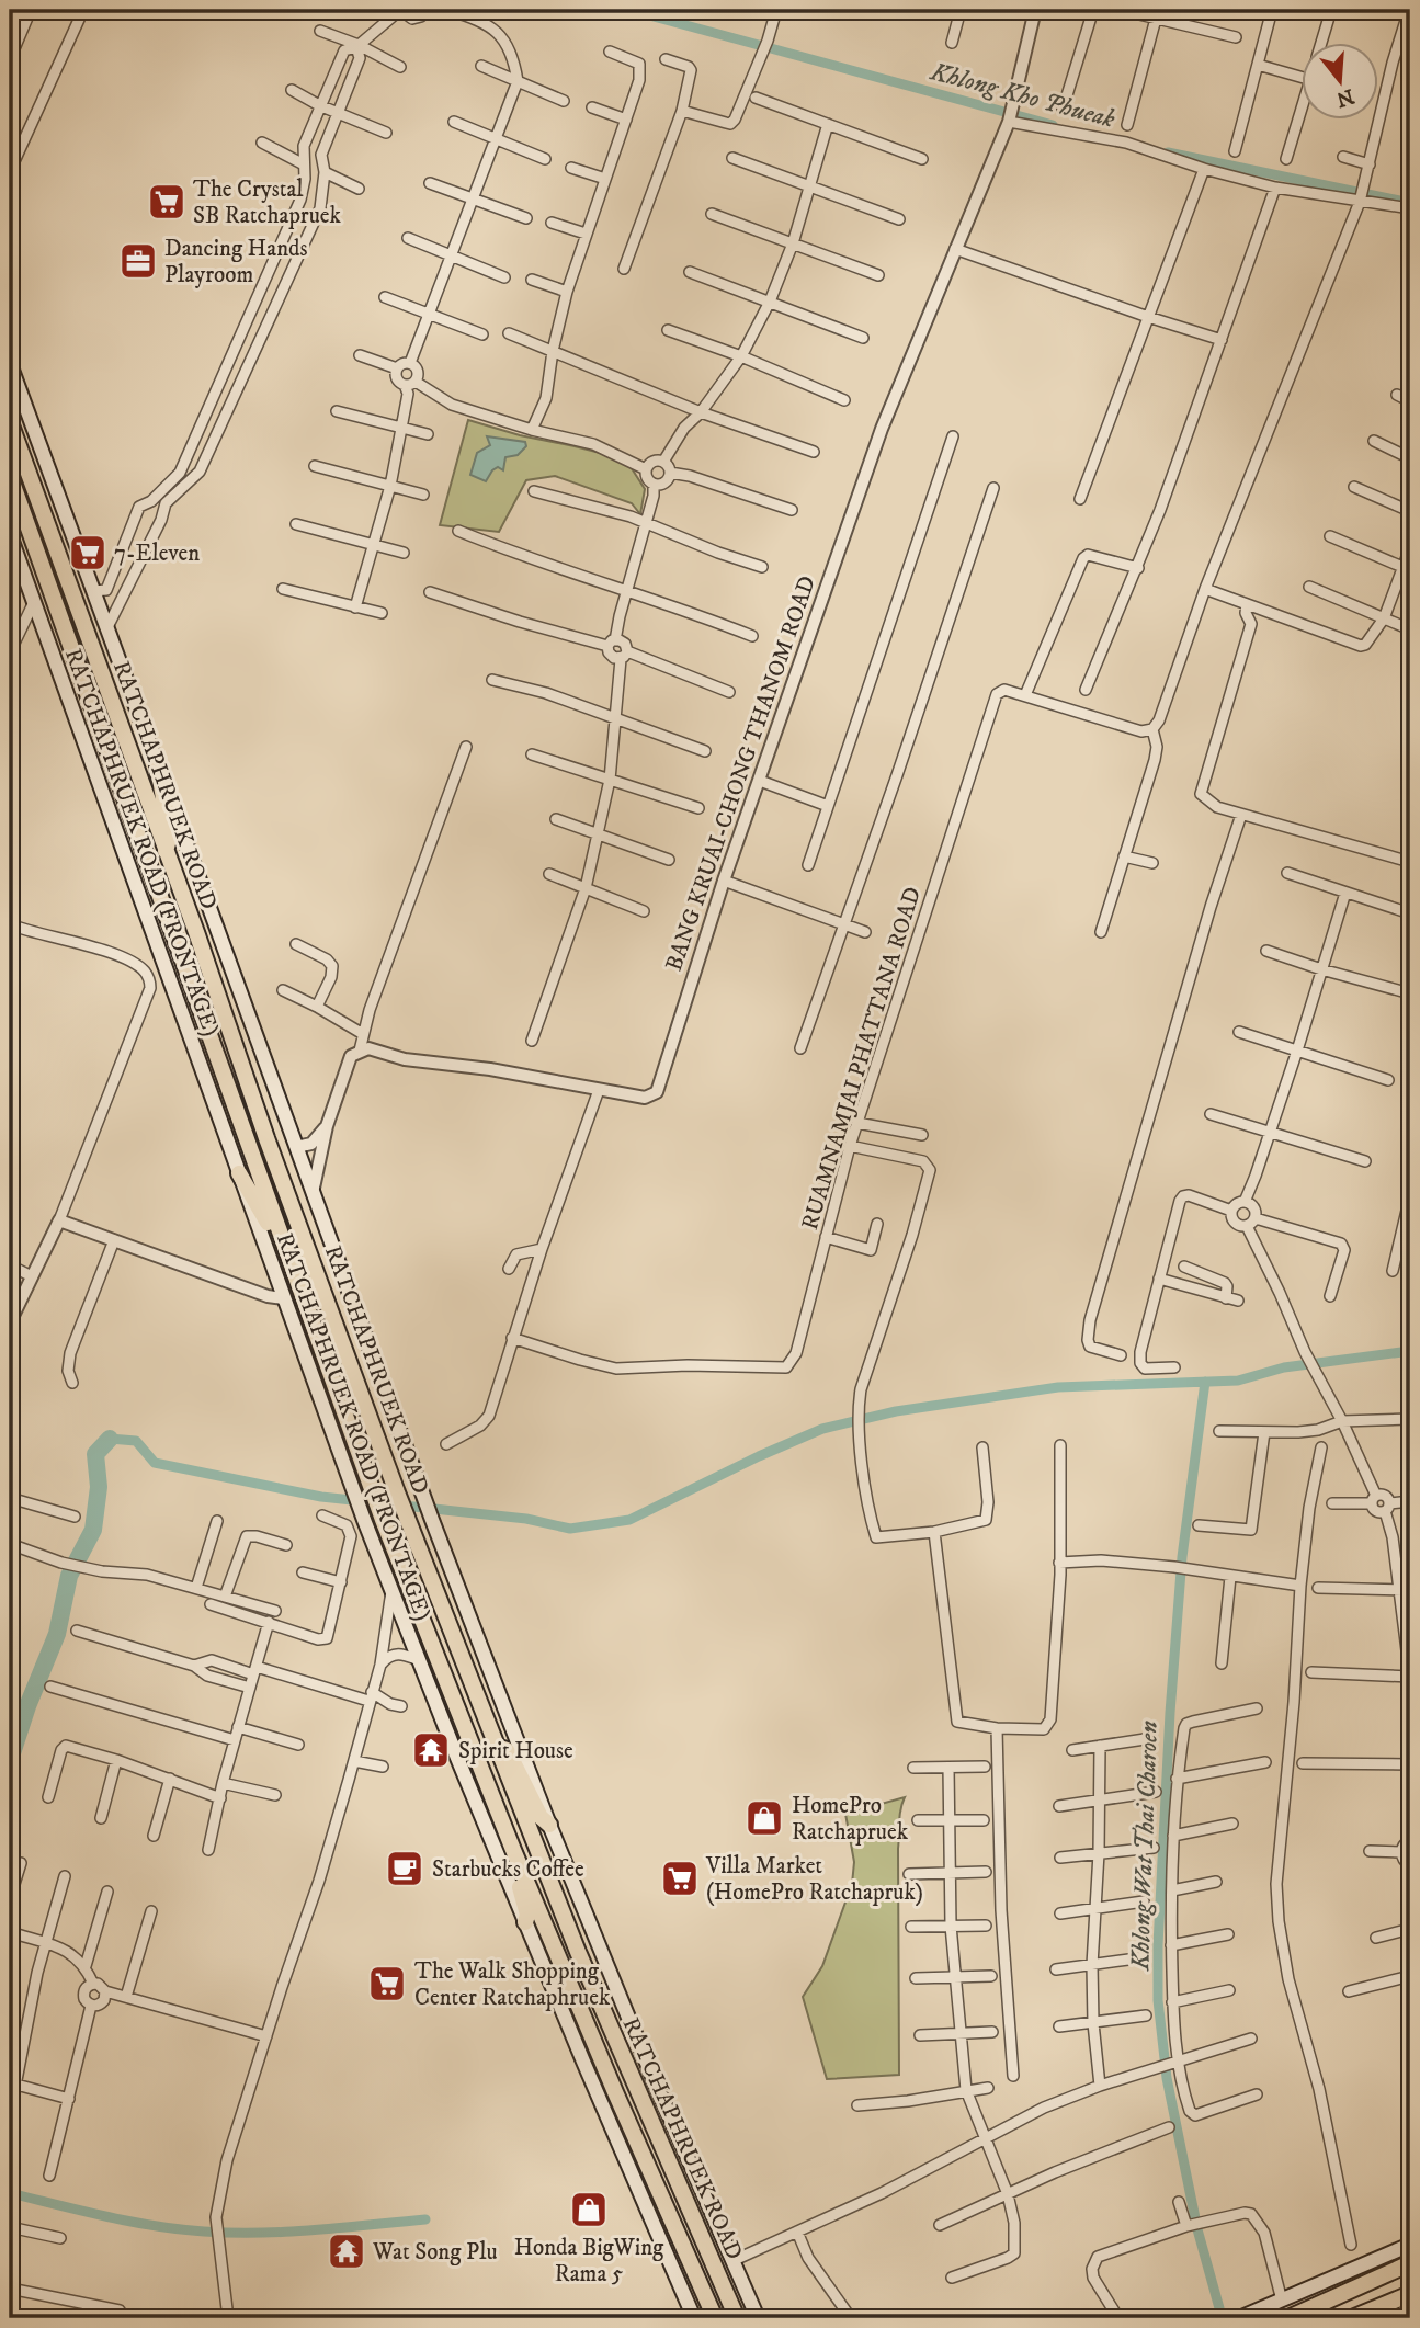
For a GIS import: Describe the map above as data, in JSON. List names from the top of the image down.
{
  "streets": {
    "main road": ["RATCHAPHRUEK ROAD", "RATCHAPHRUEK ROAD (FRONTAGE)"],
    "street": ["BANG KRUAI-CHONG THANOM ROAD", "RUAMNAMJAI PHATTANA ROAD"]
  },
  "water": ["Khlong Kho Phueak", "Khlong Wat Thai Charoen"],
  "places": {
    "supermarket": [
      "The Crystal SB Ratchapruek",
      "7-Eleven",
      "Villa Market (HomePro Ratchapruk)",
      "The Walk Shopping Center Ratchaphruek"
    ],
    "office": ["Dancing Hands Playroom"],
    "temple": ["Spirit House", "Wat Song Plu"],
    "shop": ["HomePro Ratchapruek", "Honda BigWing Rama 5"],
    "cafe": ["Starbucks Coffee"]
  },
  "north": "bottom"
}
